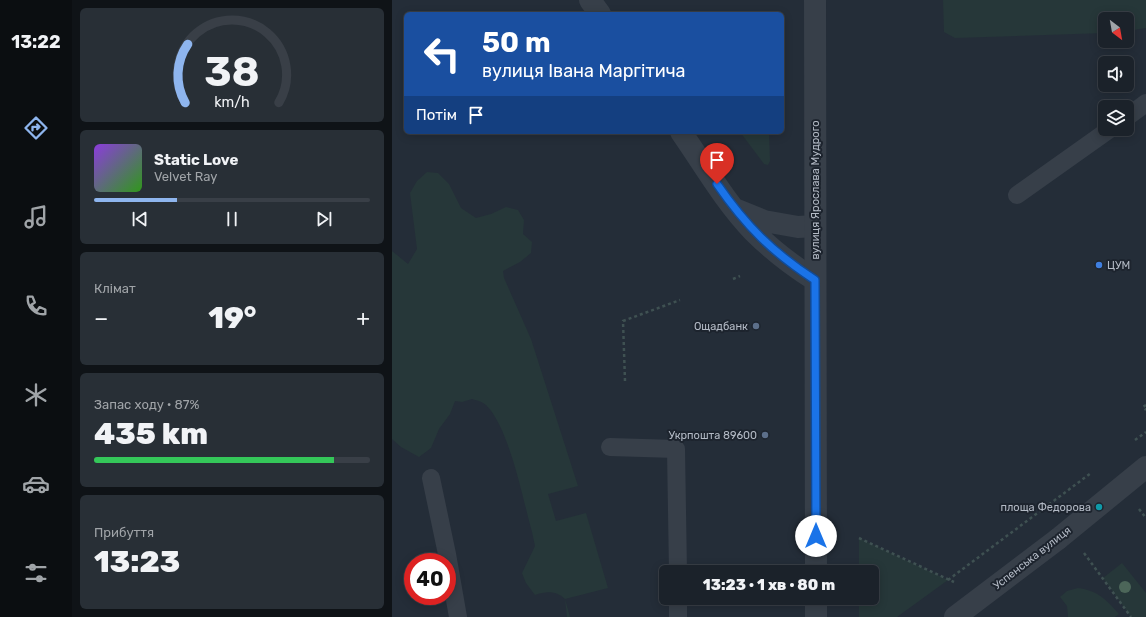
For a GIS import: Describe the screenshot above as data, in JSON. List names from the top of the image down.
{
  "streets": {
    "street": ["вулиця Ярослава Мудрого", "Успенська вулиця"]
  },
  "places": [
    "ЦУМ",
    "Ощадбанк",
    "Укрпошта 89600",
    "площа Федорова"
  ],
  "north": "bottom right",
  "page": {
    "tabs": "13:22",
    "turn": ["50 m", "вулиця Івана Маргітича"],
    "then": "Потім",
    "song": ["Static Love", "Velvet Ray"],
    "tile": [
      "Клімат",
      ["Запас ходу · 87%", "435 km"],
      ["Прибуття", "13:23"]
    ],
    "heat": ["−", "19°", "+"],
    "limit": "40",
    "trip": "13:23 · 1 хв · 80 m",
    "gauge": ["38", "km/h"]
  }
}
